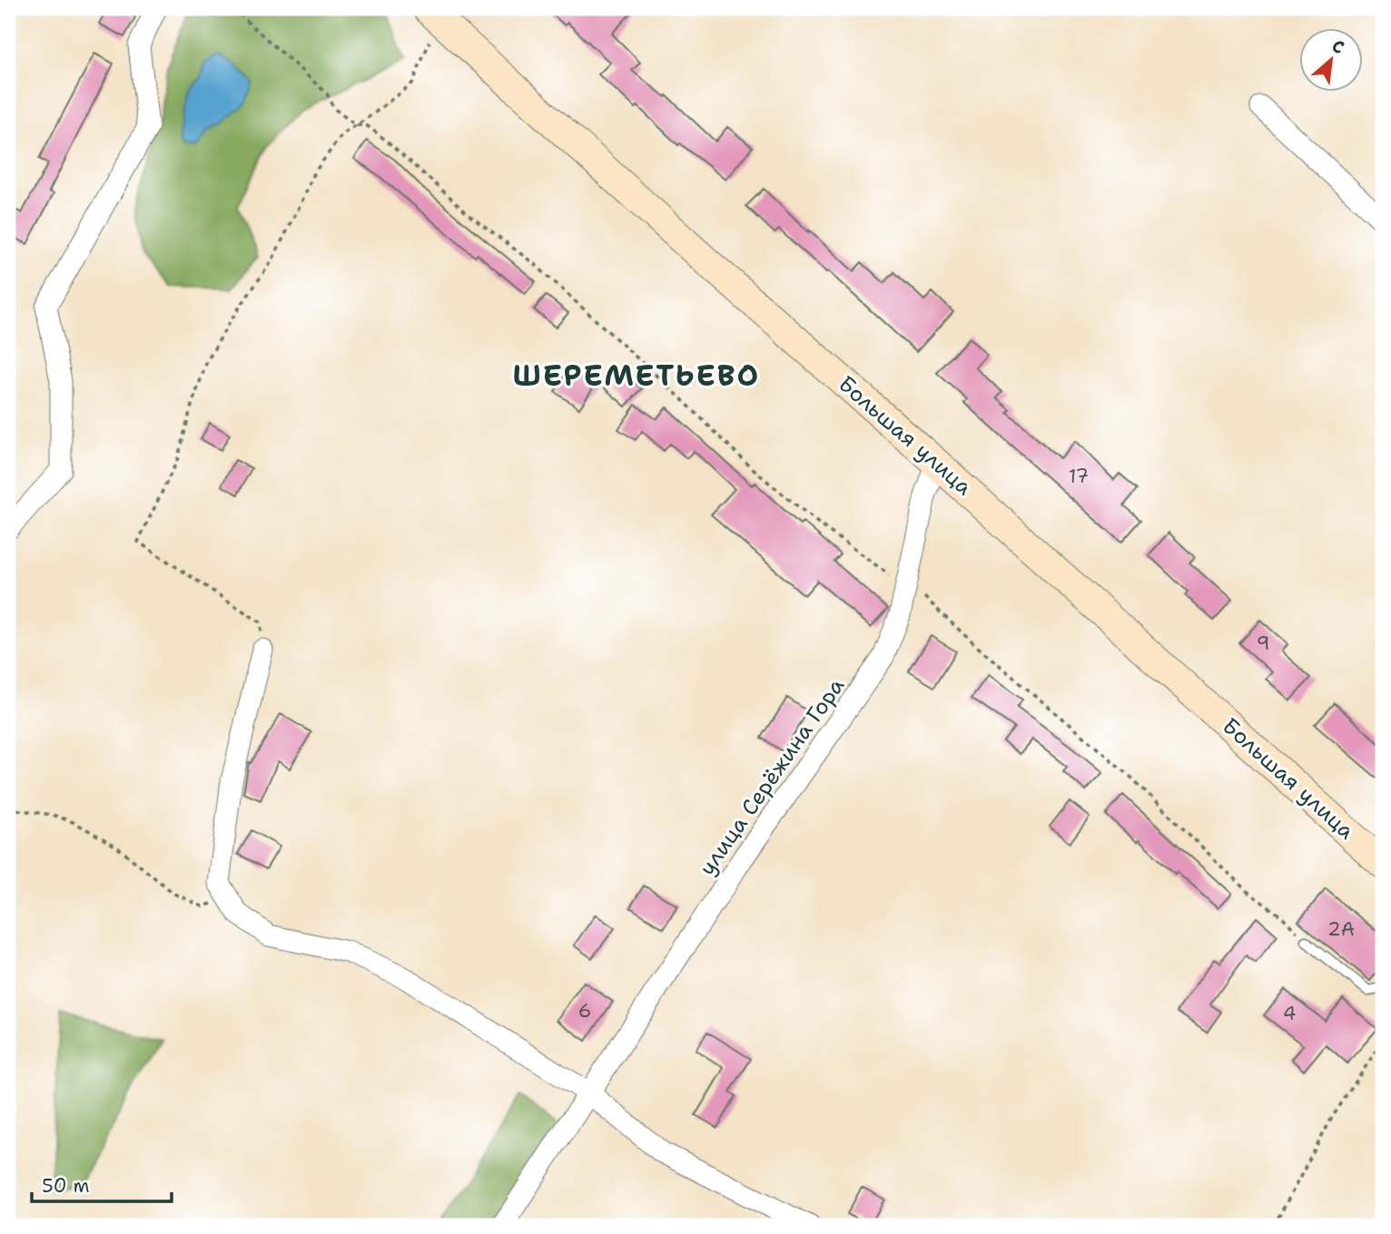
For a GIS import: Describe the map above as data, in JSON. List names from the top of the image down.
{
  "streets": {
    "street": ["Большая улица", "улица Серёжина Гора"]
  },
  "crossings": [
    ["Большая улица", "улица Серёжина Гора"]
  ],
  "districts": ["ШЕРЕМЕТЬЕВО"],
  "house_numbers": [
    "17",
    "9",
    "2А",
    "6",
    "4"
  ],
  "scale_bar": "50 m",
  "north": "top right"
}
